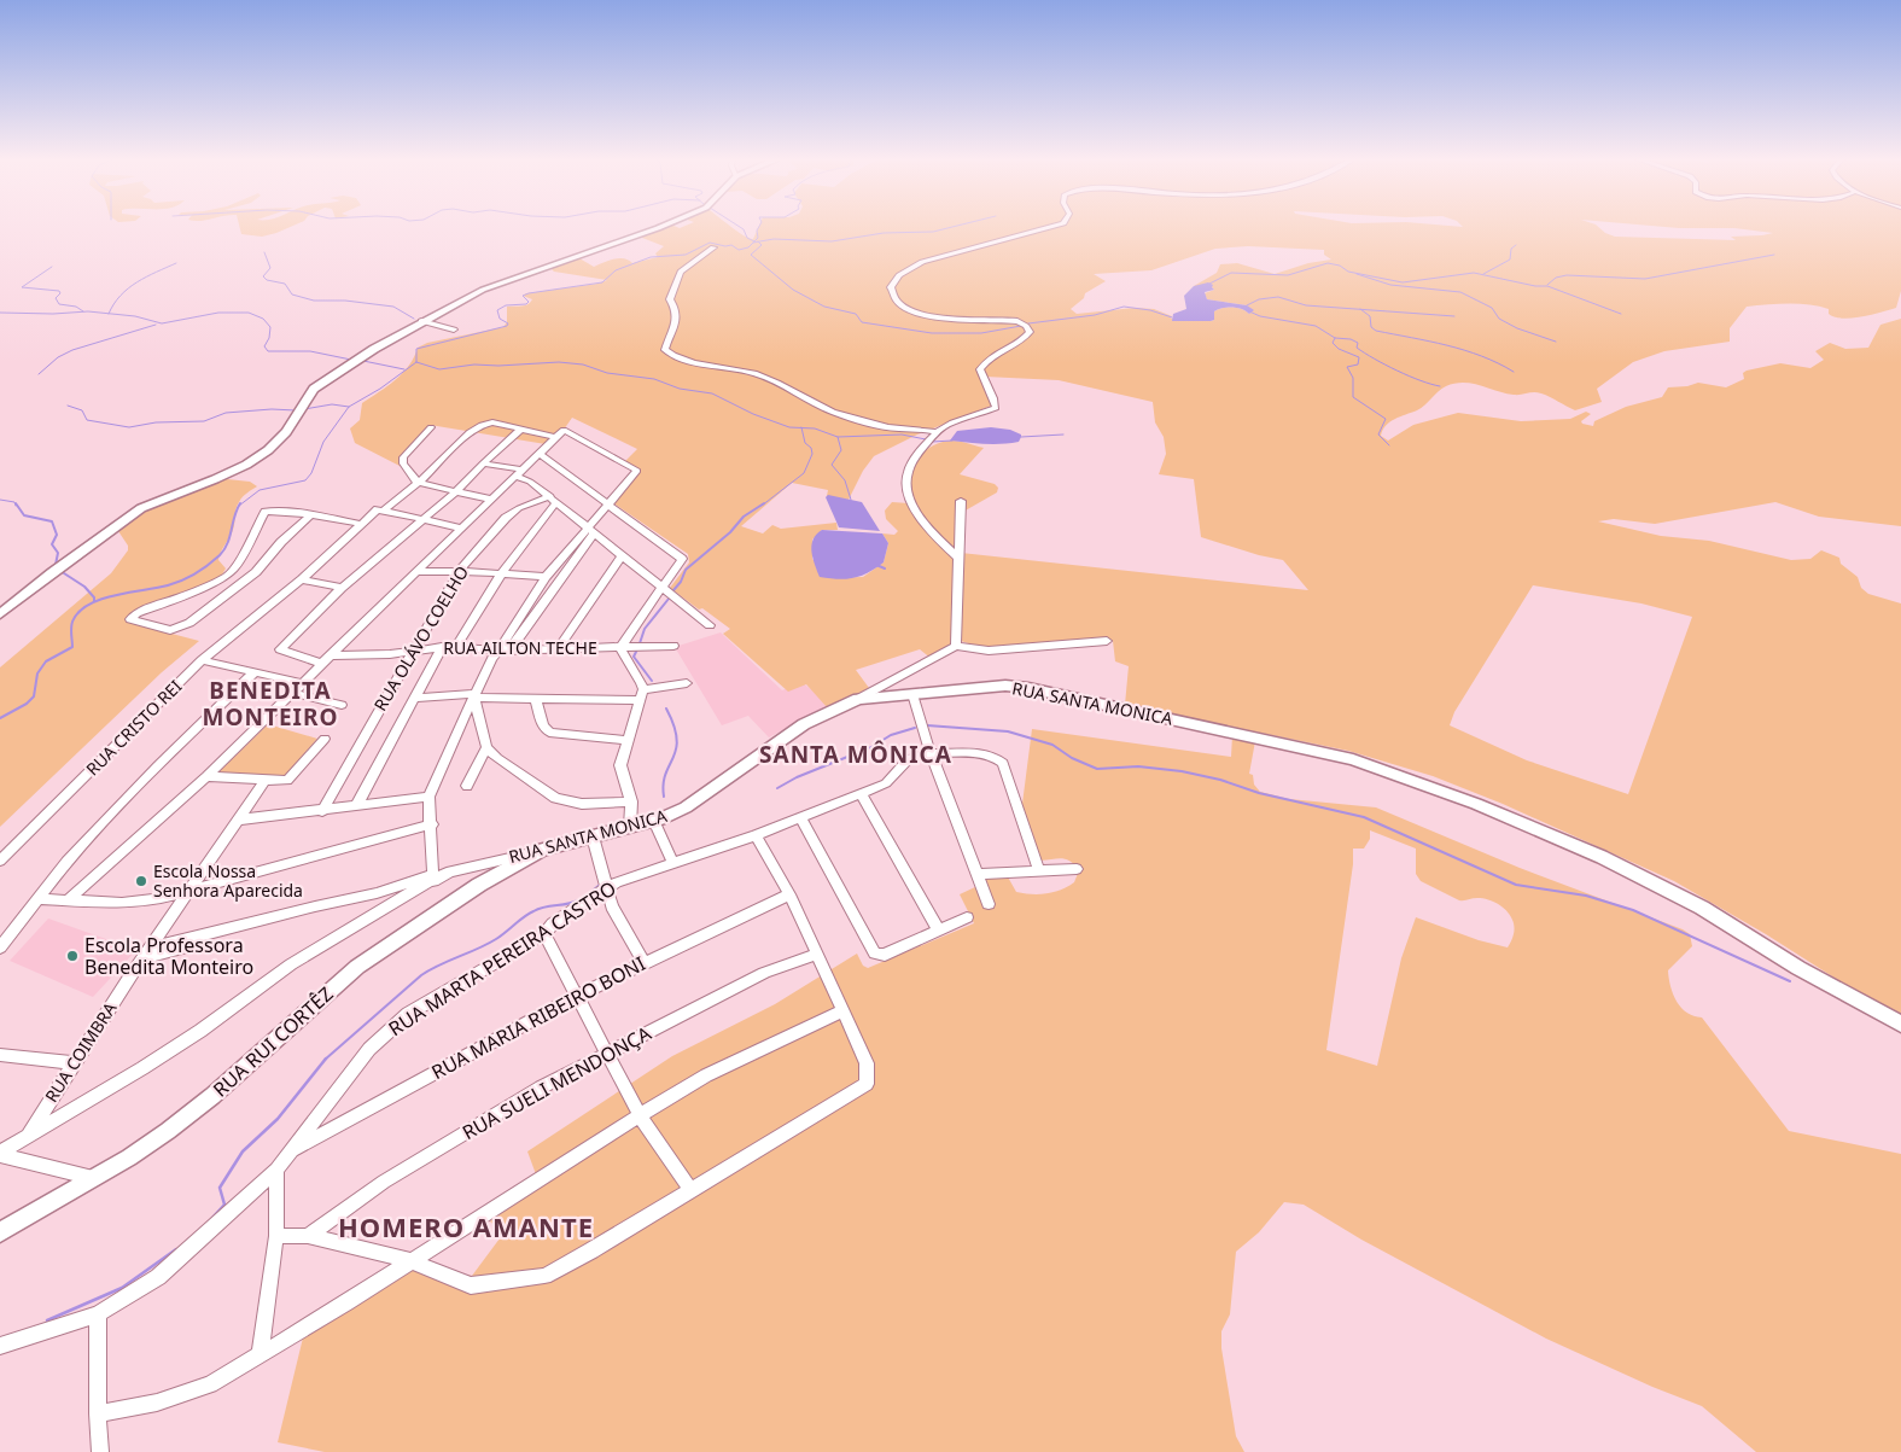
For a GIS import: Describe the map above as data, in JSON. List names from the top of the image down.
{
  "streets": {
    "main road": ["RUA SANTA MONICA", "RUA RUI CORTÊZ"],
    "street": [
      "RUA OLÁVO COELHO",
      "RUA AILTON TECHE",
      "RUA CRISTO REI",
      "RUA MARTA PEREIRA CASTRO",
      "RUA MARIA RIBEIRO BONI",
      "RUA COIMBRA",
      "RUA SUELI MENDONÇA"
    ]
  },
  "crossings": [
    ["RUA OLÁVO COELHO", "RUA AILTON TECHE"],
    ["RUA SANTA MONICA", "RUA RUI CORTÊZ"],
    ["RUA SANTA MONICA", "RUA COIMBRA"],
    ["RUA MARTA PEREIRA CASTRO", "RUA MARIA RIBEIRO BONI"]
  ],
  "districts": ["BENEDITA MONTEIRO", "SANTA MÔNICA", "HOMERO AMANTE"],
  "places": ["Escola Nossa Senhora Aparecida", "Escola Professora Benedita Monteiro"]
}
